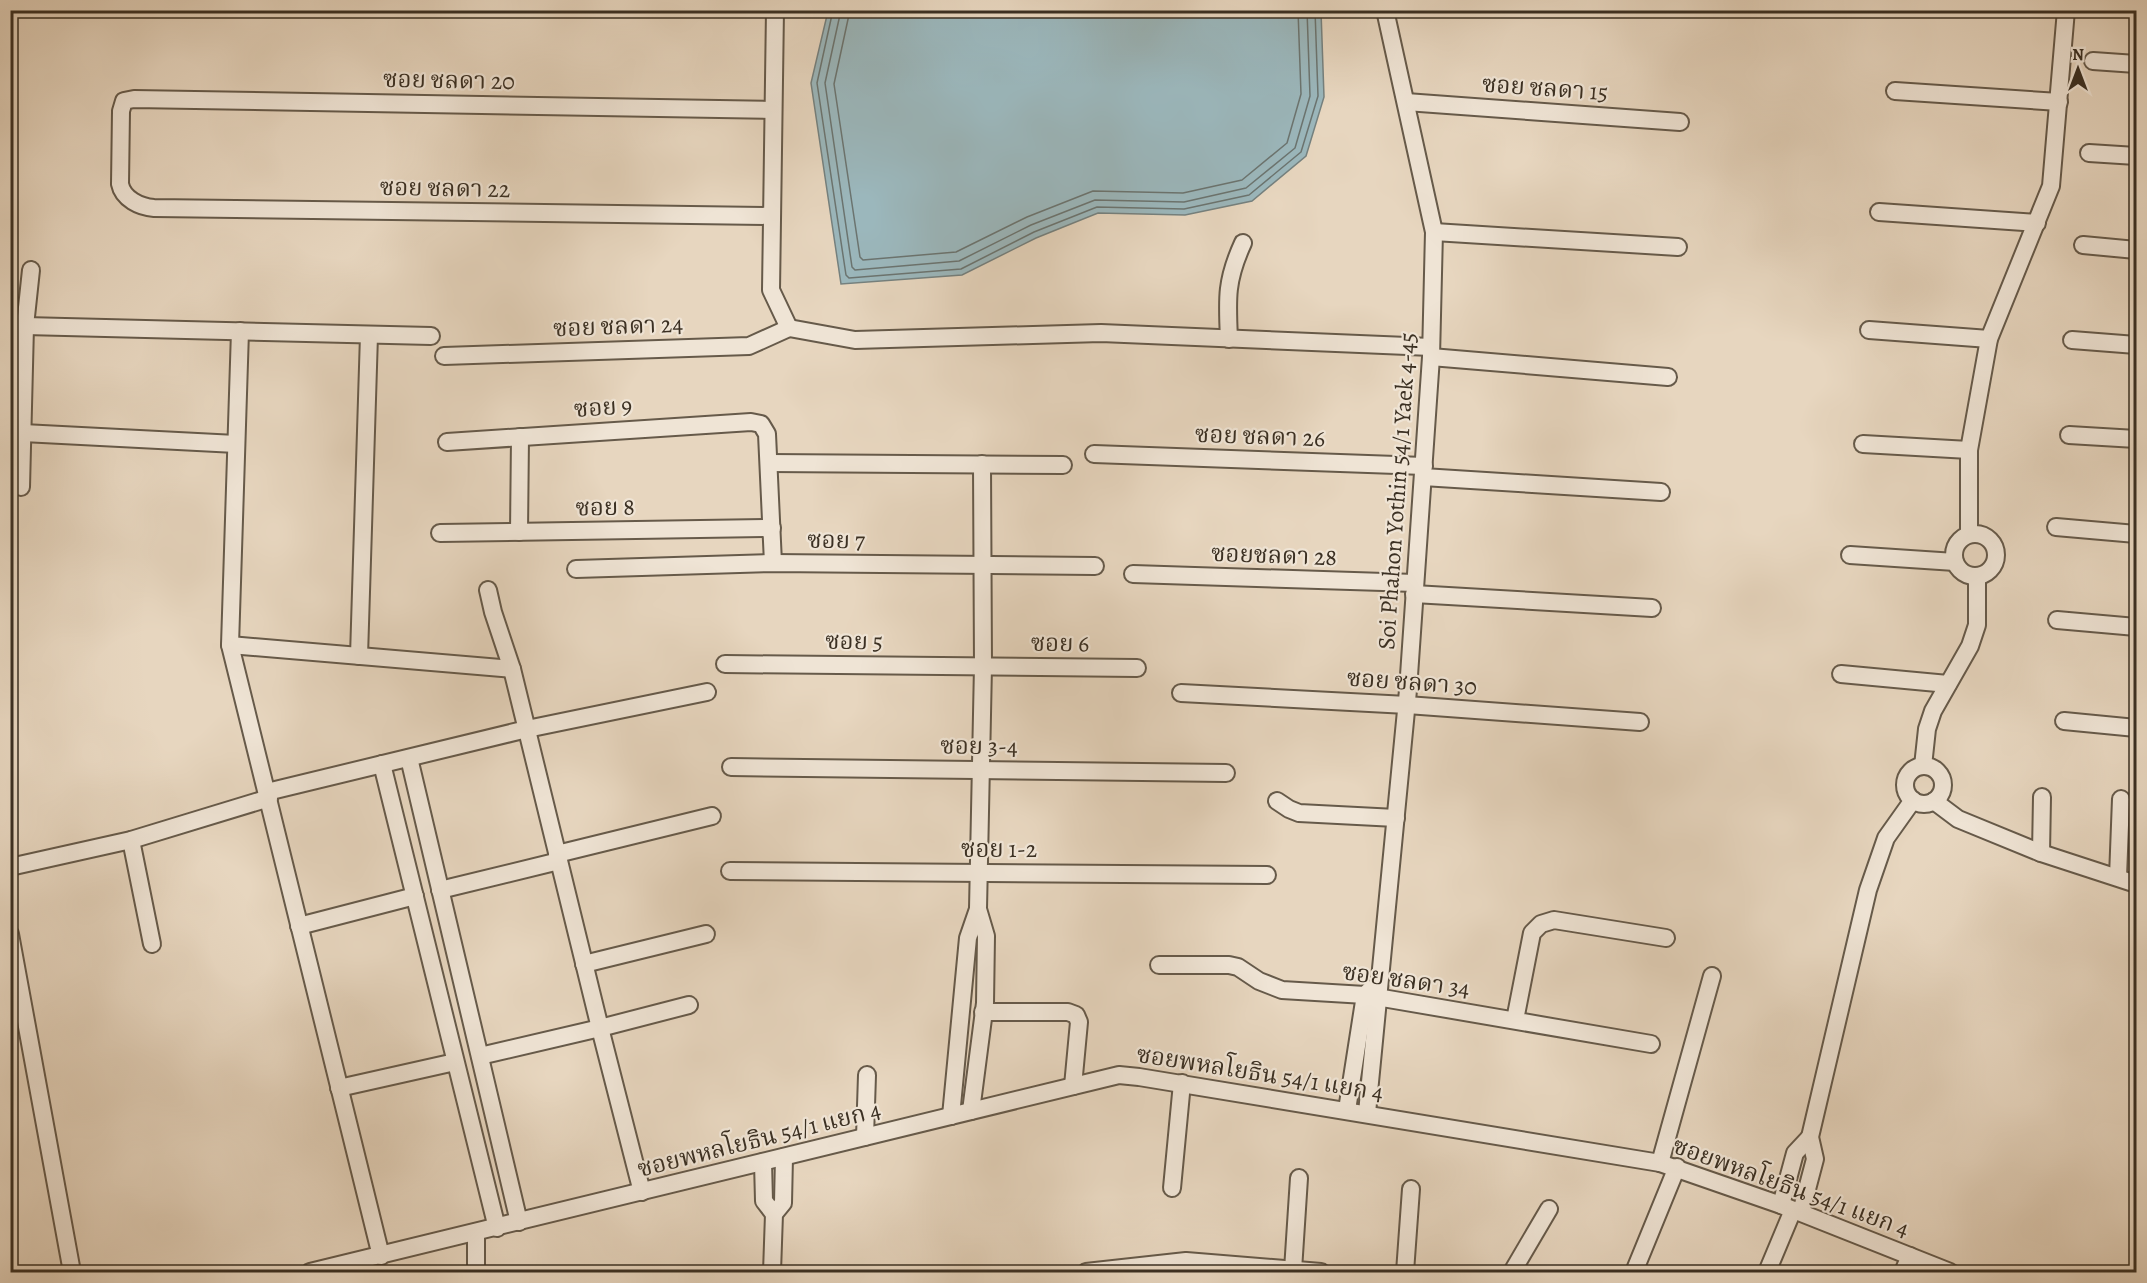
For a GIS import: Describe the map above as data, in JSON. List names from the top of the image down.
{
  "streets": {
    "street": [
      "ซอย ชลดา 20",
      "ซอย ชลดา 15",
      "ซอย ชลดา 22",
      "ซอย ชลดา 24",
      "ซอย 9",
      "ซอย ชลดา 26",
      "Soi Phahon Yothin 54/1 Yaek 4-45",
      "ซอย 8",
      "ซอย 7",
      "ซอยชลดา 28",
      "ซอย 5",
      "ซอย 6",
      "ซอย ชลดา 30",
      "ซอย 3-4",
      "ซอย 1-2",
      "ซอย ชลดา 34",
      "ซอยพหลโยธิน 54/1 แยก 4"
    ]
  },
  "crossings": [
    ["ซอย ชลดา 20", "ซอย ชลดา 22"],
    ["ซอย ชลดา 15", "Soi Phahon Yothin 54/1 Yaek 4-45"],
    ["ซอย ชลดา 26", "Soi Phahon Yothin 54/1 Yaek 4-45"],
    ["Soi Phahon Yothin 54/1 Yaek 4-45", "ซอยชลดา 28"],
    ["Soi Phahon Yothin 54/1 Yaek 4-45", "ซอย ชลดา 30"],
    ["Soi Phahon Yothin 54/1 Yaek 4-45", "ซอย ชลดา 34"],
    ["ซอย 5", "ซอย 6"]
  ],
  "north": "top"
}
